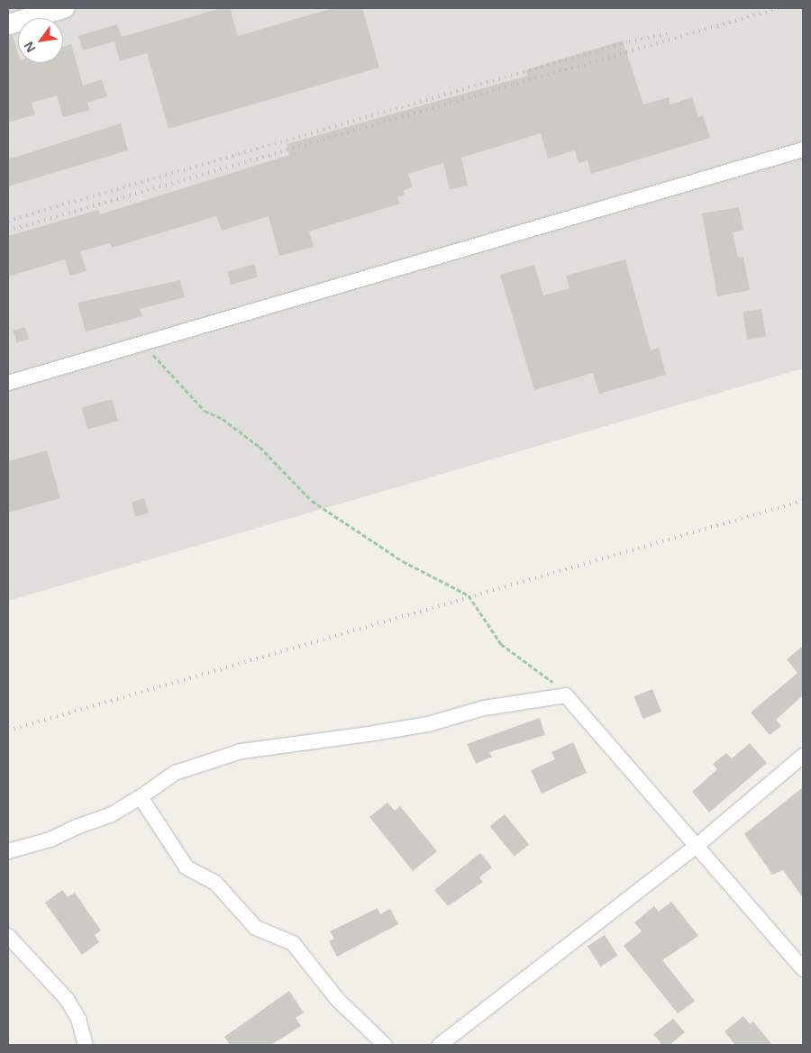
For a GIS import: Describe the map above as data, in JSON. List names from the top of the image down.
{
  "north": "bottom left"
}
